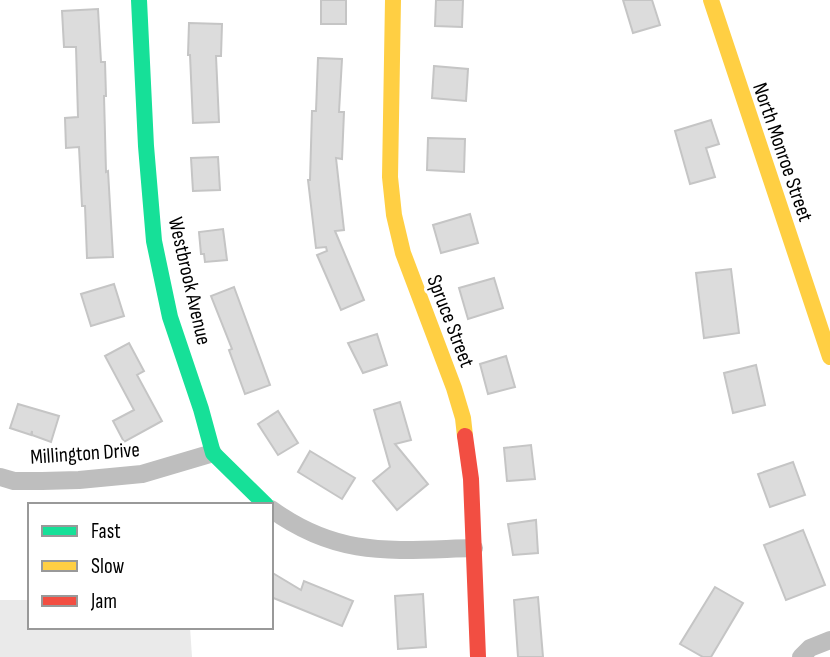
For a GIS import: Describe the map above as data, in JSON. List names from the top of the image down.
{
  "streets": {
    "street": [
      "North Monroe Street",
      "Westbrook Avenue",
      "Spruce Street",
      "Millington Drive"
    ]
  },
  "crossings": [
    ["Westbrook Avenue", "Millington Drive"]
  ],
  "legend": ["Fast", "Slow", "Jam"]
}
